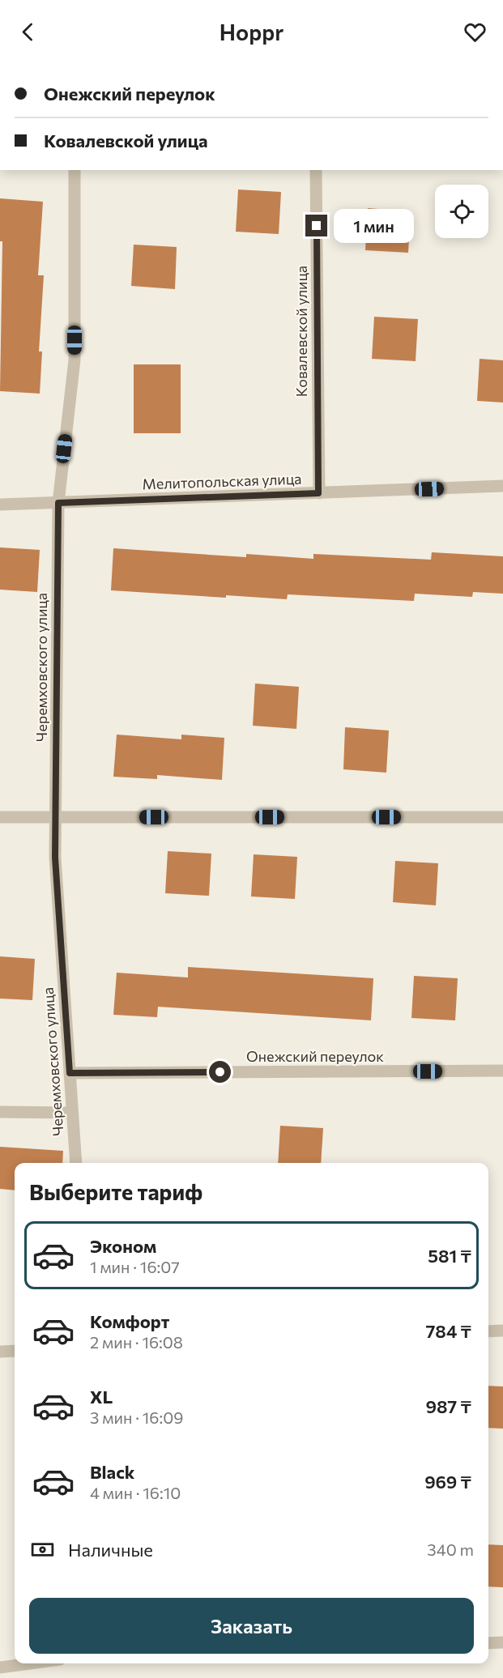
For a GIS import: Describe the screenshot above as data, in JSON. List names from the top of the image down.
{
  "streets": {
    "street": [
      "Ковалевской улица",
      "Мелитопольская улица",
      "Черемховского улица",
      "Онежский переулок"
    ]
  },
  "crossings": [
    ["Ковалевской улица", "Мелитопольская улица"],
    ["Мелитопольская улица", "Черемховского улица"],
    ["Черемховского улица", "Онежский переулок"]
  ],
  "page": {
    "header": "Hoppr",
    "banner": ["Онежский переулок", "Ковалевской улица"],
    "bubble": "1 мин",
    "heading": "Выберите тариф",
    "list": [
      {
        "name": "Эконом",
        "note": "1 мин · 16:07",
        "value": "581 ₸"
      },
      {
        "name": "Комфорт",
        "note": "2 мин · 16:08",
        "value": "784 ₸"
      },
      {
        "name": "XL",
        "note": "3 мин · 16:09",
        "value": "987 ₸"
      },
      {
        "name": "Black",
        "note": "4 мин · 16:10",
        "value": "969 ₸"
      }
    ],
    "pay": ["Наличные", "340 m"],
    "buttons": "Заказать"
  }
}
